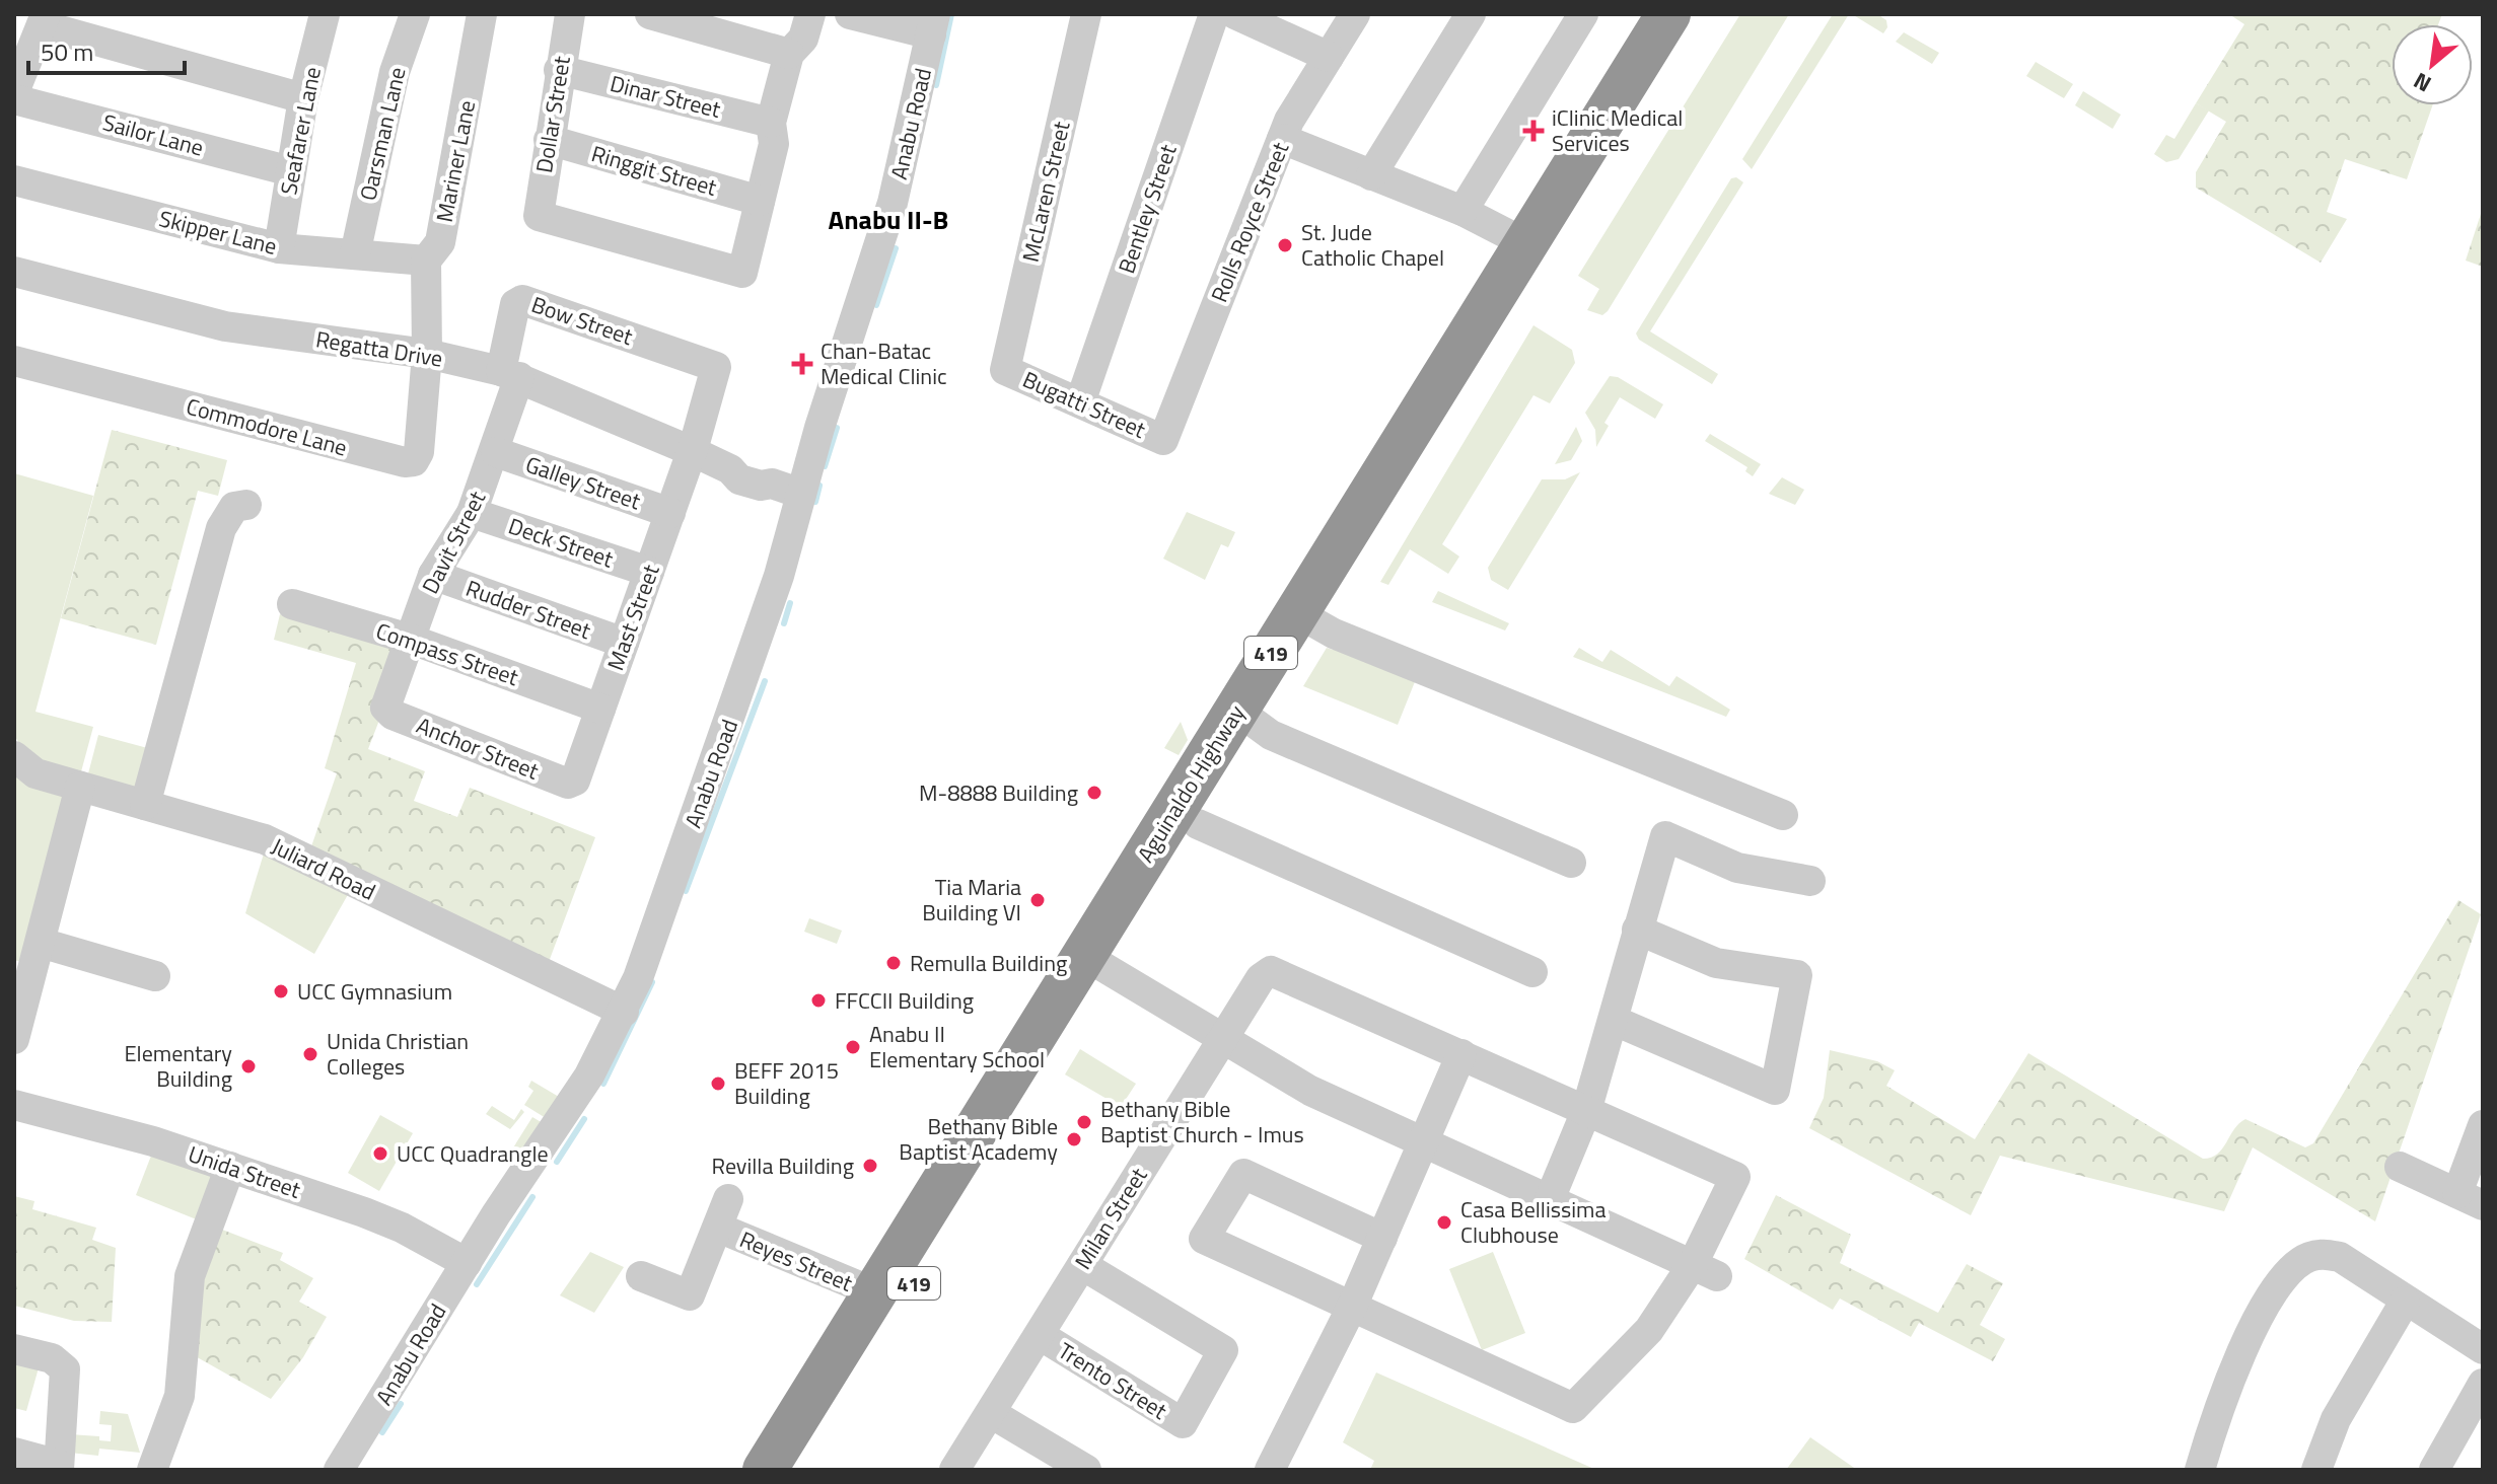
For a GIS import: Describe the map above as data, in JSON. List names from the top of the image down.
{
  "streets": {
    "highway": ["419", "Aguinaldo Highway"],
    "street": [
      "Dinar Street",
      "Dollar Street",
      "Anabu Road",
      "Seafarer Lane",
      "Oarsman Lane",
      "Sailor Lane",
      "Mariner Lane",
      "Ringgit Street",
      "McLaren Street",
      "Bentley Street",
      "Rolls Royce Street",
      "Skipper Lane",
      "Bow Street",
      "Regatta Drive",
      "Bugatti Street",
      "Commodore Lane",
      "Galley Street",
      "Davit Street",
      "Deck Street",
      "Rudder Street",
      "Mast Street",
      "Compass Street",
      "Anchor Street",
      "Juliard Road",
      "Unida Street",
      "Milan Street",
      "Reyes Street",
      "Trento Street"
    ]
  },
  "crossings": [
    ["Dinar Street", "Dollar Street"],
    ["Dollar Street", "Ringgit Street"],
    ["Anabu Road", "Regatta Drive"],
    ["Anabu Road", "Juliard Road"],
    ["Anabu Road", "Unida Street"],
    ["Seafarer Lane", "Sailor Lane"],
    ["Seafarer Lane", "Skipper Lane"],
    ["Oarsman Lane", "Skipper Lane"],
    ["Mariner Lane", "Skipper Lane"],
    ["Mariner Lane", "Regatta Drive"],
    ["Mariner Lane", "Commodore Lane"],
    ["McLaren Street", "Bugatti Street"],
    ["Bentley Street", "Bugatti Street"],
    ["Rolls Royce Street", "Bugatti Street"],
    ["Bow Street", "Regatta Drive"],
    ["Bow Street", "Davit Street"],
    ["Bow Street", "Mast Street"],
    ["Regatta Drive", "Commodore Lane"],
    ["Regatta Drive", "Davit Street"],
    ["Regatta Drive", "Mast Street"],
    ["Galley Street", "Davit Street"],
    ["Galley Street", "Mast Street"],
    ["Davit Street", "Deck Street"],
    ["Davit Street", "Rudder Street"],
    ["Davit Street", "Compass Street"],
    ["Davit Street", "Anchor Street"],
    ["Deck Street", "Mast Street"],
    ["Rudder Street", "Mast Street"],
    ["Mast Street", "Compass Street"],
    ["Mast Street", "Anchor Street"],
    ["Aguinaldo Highway", "Reyes Street"],
    ["Milan Street", "Trento Street"]
  ],
  "districts": ["Anabu II-B"],
  "places": {
    "health": ["iClinic Medical Services", "Chan-Batac Medical Clinic"],
    "other": [
      "St. Jude Catholic Chapel",
      "M-8888 Building",
      "Tia Maria Building VI",
      "Remulla Building",
      "UCC Gymnasium",
      "FFCCII Building",
      "Anabu II Elementary School",
      "Unida Christian Colleges",
      "Elementary Building",
      "BEFF 2015 Building",
      "Bethany Bible Baptist Church - Imus",
      "Bethany Bible Baptist Academy",
      "UCC Quadrangle",
      "Revilla Building",
      "Casa Bellissima Clubhouse"
    ]
  },
  "scale_bar": "50 m",
  "north": "bottom left"
}
